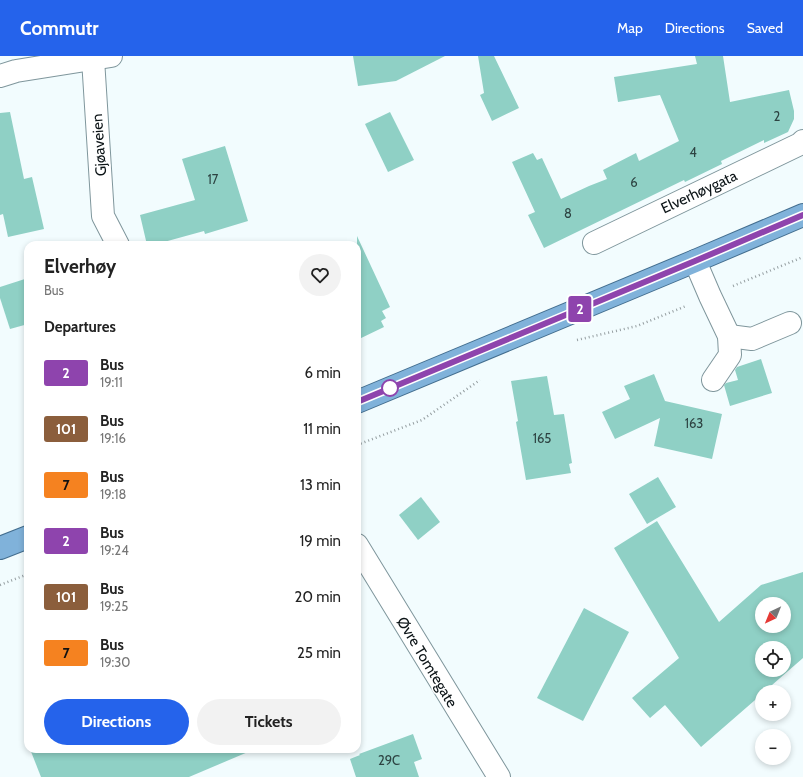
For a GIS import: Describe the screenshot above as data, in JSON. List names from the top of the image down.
{
  "streets": {
    "street": ["Gjøaveien", "Elverhøygata", "Øvre Tomtegate"]
  },
  "lines": ["bus line 2"],
  "house_numbers": [
    "2",
    "4",
    "17",
    "6",
    "8",
    "163",
    "165",
    "29C"
  ],
  "north": "bottom left",
  "page": {
    "header": "Commutr",
    "nav": ["Map", "Directions", "Saved"],
    "on_map": "2",
    "heading": [
      ["Elverhøy", "Bus"],
      "Departures"
    ],
    "list": [
      {
        "mark": "2",
        "name": "Bus",
        "note": "19:11",
        "value": "6 min"
      },
      {
        "mark": "101",
        "name": "Bus",
        "note": "19:16",
        "value": "11 min"
      },
      {
        "mark": "7",
        "name": "Bus",
        "note": "19:18",
        "value": "13 min"
      },
      {
        "mark": "2",
        "name": "Bus",
        "note": "19:24",
        "value": "19 min"
      },
      {
        "mark": "101",
        "name": "Bus",
        "note": "19:25",
        "value": "20 min"
      },
      {
        "mark": "7",
        "name": "Bus",
        "note": "19:30",
        "value": "25 min"
      }
    ],
    "map_buttons": ["+", "−"],
    "buttons": ["Directions", "Tickets"]
  }
}
